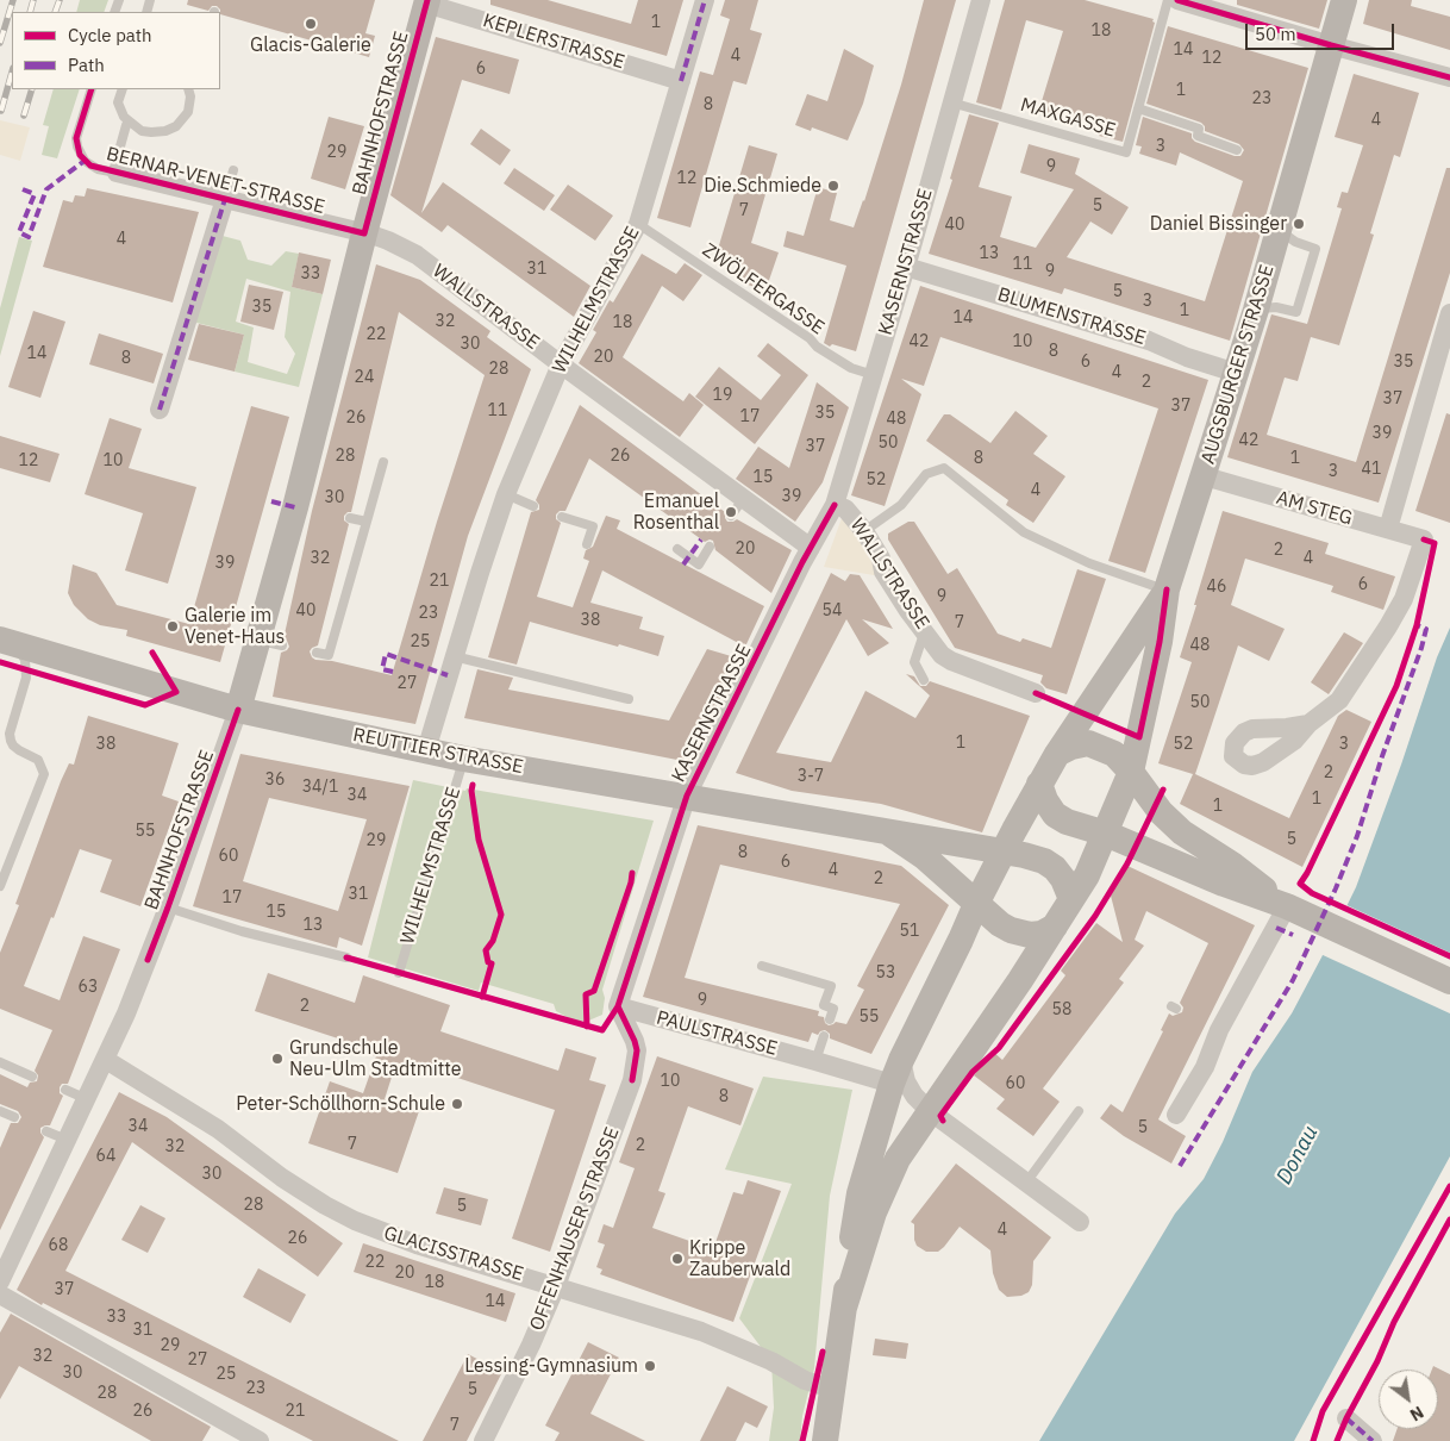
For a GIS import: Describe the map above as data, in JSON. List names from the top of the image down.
{
  "streets": {
    "street": [
      "KEPLERSTRASSE",
      "BAHNHOFSTRASSE",
      "BERNAR-VENET-STRASSE",
      "KASERNSTRASSE",
      "WILHELMSTRASSE",
      "WALLSTRASSE",
      "BLUMENSTRASSE",
      "AUGSBURGER STRASSE",
      "AM STEG",
      "REUTTIER STRASSE",
      "PAULSTRASSE",
      "OFFENHAUSER STRASSE",
      "GLACISSTRASSE"
    ],
    "lane": ["MAXGASSE", "ZWÖLFERGASSE"]
  },
  "crossings": [
    ["KEPLERSTRASSE", "BAHNHOFSTRASSE"],
    ["KEPLERSTRASSE", "WILHELMSTRASSE"],
    ["BAHNHOFSTRASSE", "BERNAR-VENET-STRASSE"],
    ["BAHNHOFSTRASSE", "WALLSTRASSE"],
    ["BAHNHOFSTRASSE", "REUTTIER STRASSE"],
    ["BAHNHOFSTRASSE", "GLACISSTRASSE"],
    ["MAXGASSE", "KASERNSTRASSE"],
    ["BERNAR-VENET-STRASSE", "WALLSTRASSE"],
    ["KASERNSTRASSE", "ZWÖLFERGASSE"],
    ["KASERNSTRASSE", "WALLSTRASSE"],
    ["KASERNSTRASSE", "BLUMENSTRASSE"],
    ["KASERNSTRASSE", "REUTTIER STRASSE"],
    ["KASERNSTRASSE", "PAULSTRASSE"],
    ["KASERNSTRASSE", "OFFENHAUSER STRASSE"],
    ["ZWÖLFERGASSE", "WILHELMSTRASSE"],
    ["WILHELMSTRASSE", "WALLSTRASSE"],
    ["WILHELMSTRASSE", "REUTTIER STRASSE"],
    ["BLUMENSTRASSE", "AUGSBURGER STRASSE"],
    ["AUGSBURGER STRASSE", "AM STEG"],
    ["PAULSTRASSE", "OFFENHAUSER STRASSE"],
    ["OFFENHAUSER STRASSE", "GLACISSTRASSE"]
  ],
  "water": ["Donau"],
  "places": [
    "Glacis-Galerie",
    "Die.Schmiede",
    "Daniel Bissinger",
    "Emanuel Rosenthal",
    "Galerie im Venet-Haus",
    "Grundschule Neu-Ulm Stadtmitte",
    "Peter-Schöllhorn-Schule",
    "Krippe Zauberwald",
    "Lessing-Gymnasium"
  ],
  "house_numbers": [
    "1",
    "18",
    "14",
    "4",
    "12",
    "6",
    "1",
    "23",
    "8",
    "4",
    "3",
    "29",
    "9",
    "12",
    "5",
    "7",
    "40",
    "4",
    "13",
    "11",
    "31",
    "9",
    "33",
    "5",
    "3",
    "35",
    "1",
    "14",
    "32",
    "18",
    "22",
    "42",
    "10",
    "30",
    "8",
    "14",
    "20",
    "8",
    "6",
    "35",
    "28",
    "4",
    "24",
    "2",
    "19",
    "37",
    "37",
    "11",
    "35",
    "17",
    "26",
    "48",
    "39",
    "42",
    "50",
    "37",
    "28",
    "26",
    "8",
    "1",
    "12",
    "10",
    "41",
    "3",
    "15",
    "52",
    "4",
    "39",
    "30",
    "20",
    "2",
    "32",
    "4",
    "39",
    "21",
    "6",
    "46",
    "9",
    "40",
    "54",
    "23",
    "38",
    "7",
    "25",
    "48",
    "27",
    "50",
    "1",
    "38",
    "52",
    "3",
    "2",
    "3-7",
    "36",
    "34/1",
    "34",
    "1",
    "1",
    "55",
    "5",
    "29",
    "8",
    "60",
    "6",
    "4",
    "2",
    "31",
    "17",
    "15",
    "13",
    "51",
    "53",
    "63",
    "9",
    "2",
    "58",
    "55",
    "10",
    "60",
    "8",
    "34",
    "5",
    "7",
    "2",
    "32",
    "64",
    "30",
    "28",
    "5",
    "4",
    "26",
    "68",
    "22",
    "20",
    "18",
    "37",
    "14",
    "33",
    "31",
    "29",
    "32",
    "27",
    "30",
    "25",
    "23",
    "5",
    "28",
    "26",
    "21",
    "7"
  ],
  "legend": ["Cycle path", "Path"],
  "scale_bar": "50 m",
  "north": "bottom right"
}
